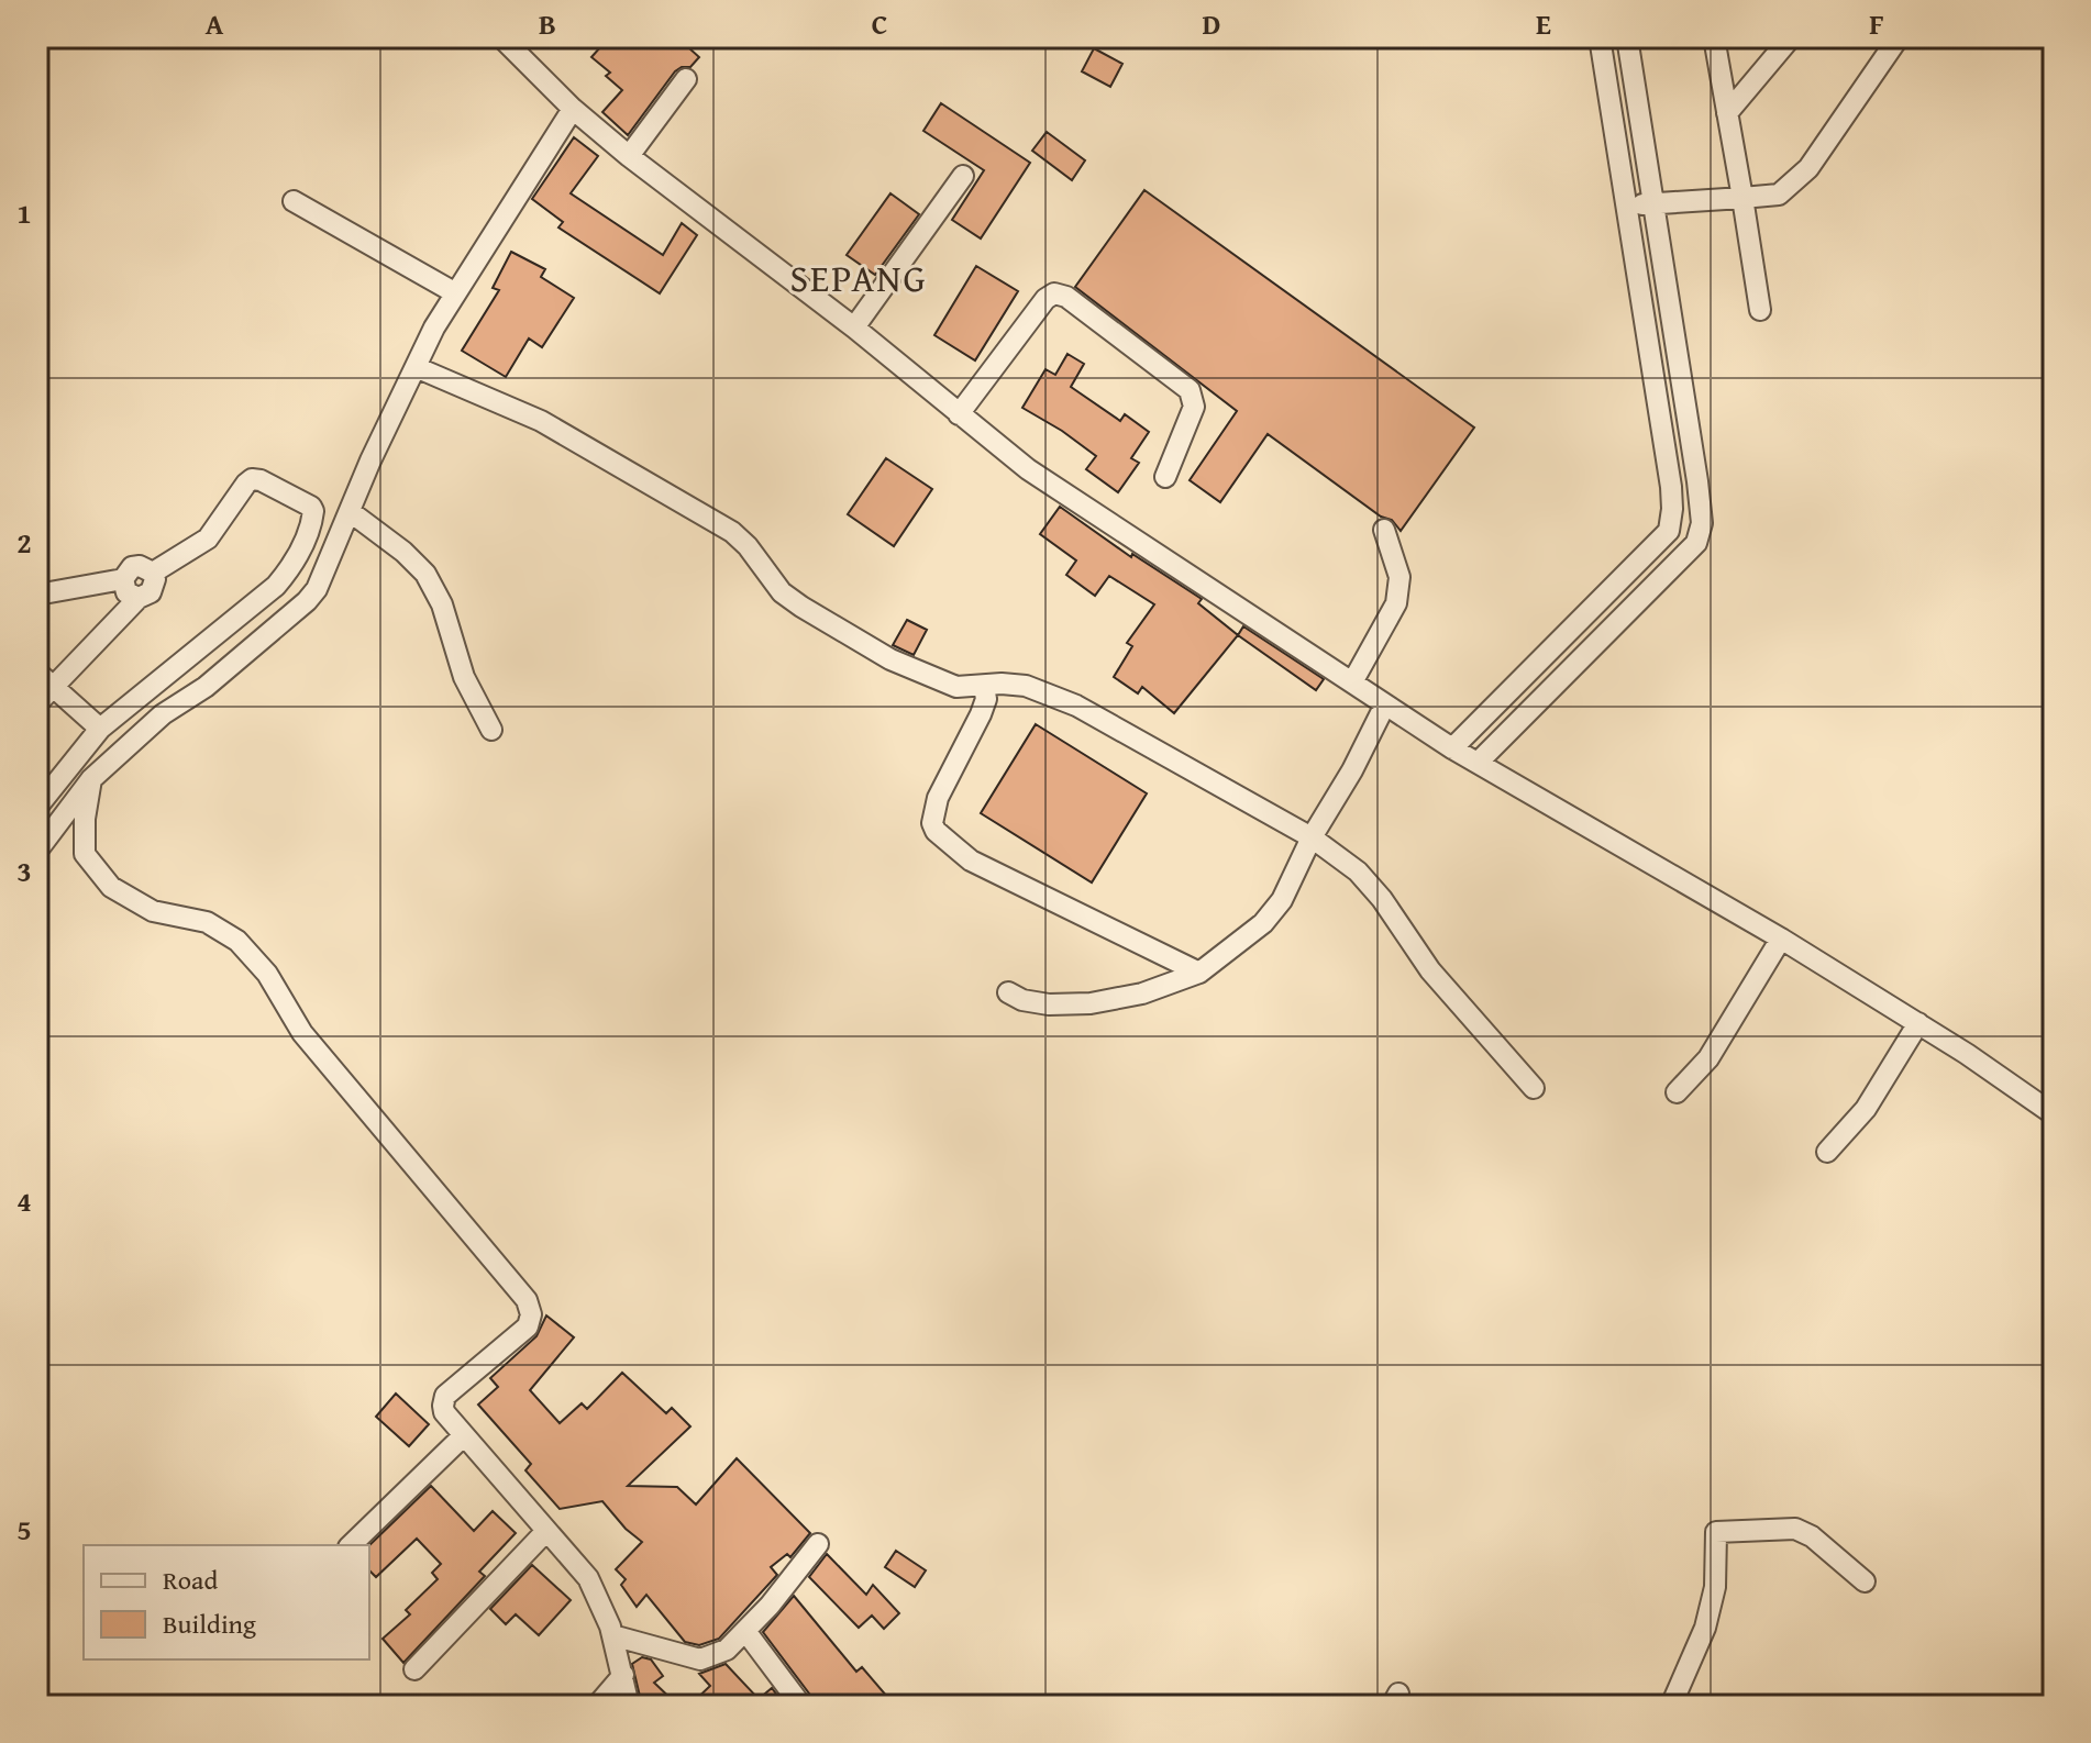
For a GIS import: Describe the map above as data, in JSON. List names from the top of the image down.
{
  "districts": ["SEPANG"],
  "legend": ["Road", "Building"],
  "grid": {
    "columns": [
      "A",
      "B",
      "C",
      "D",
      "E",
      "F"
    ],
    "rows": [
      "1",
      "2",
      "3",
      "4",
      "5"
    ]
  }
}
